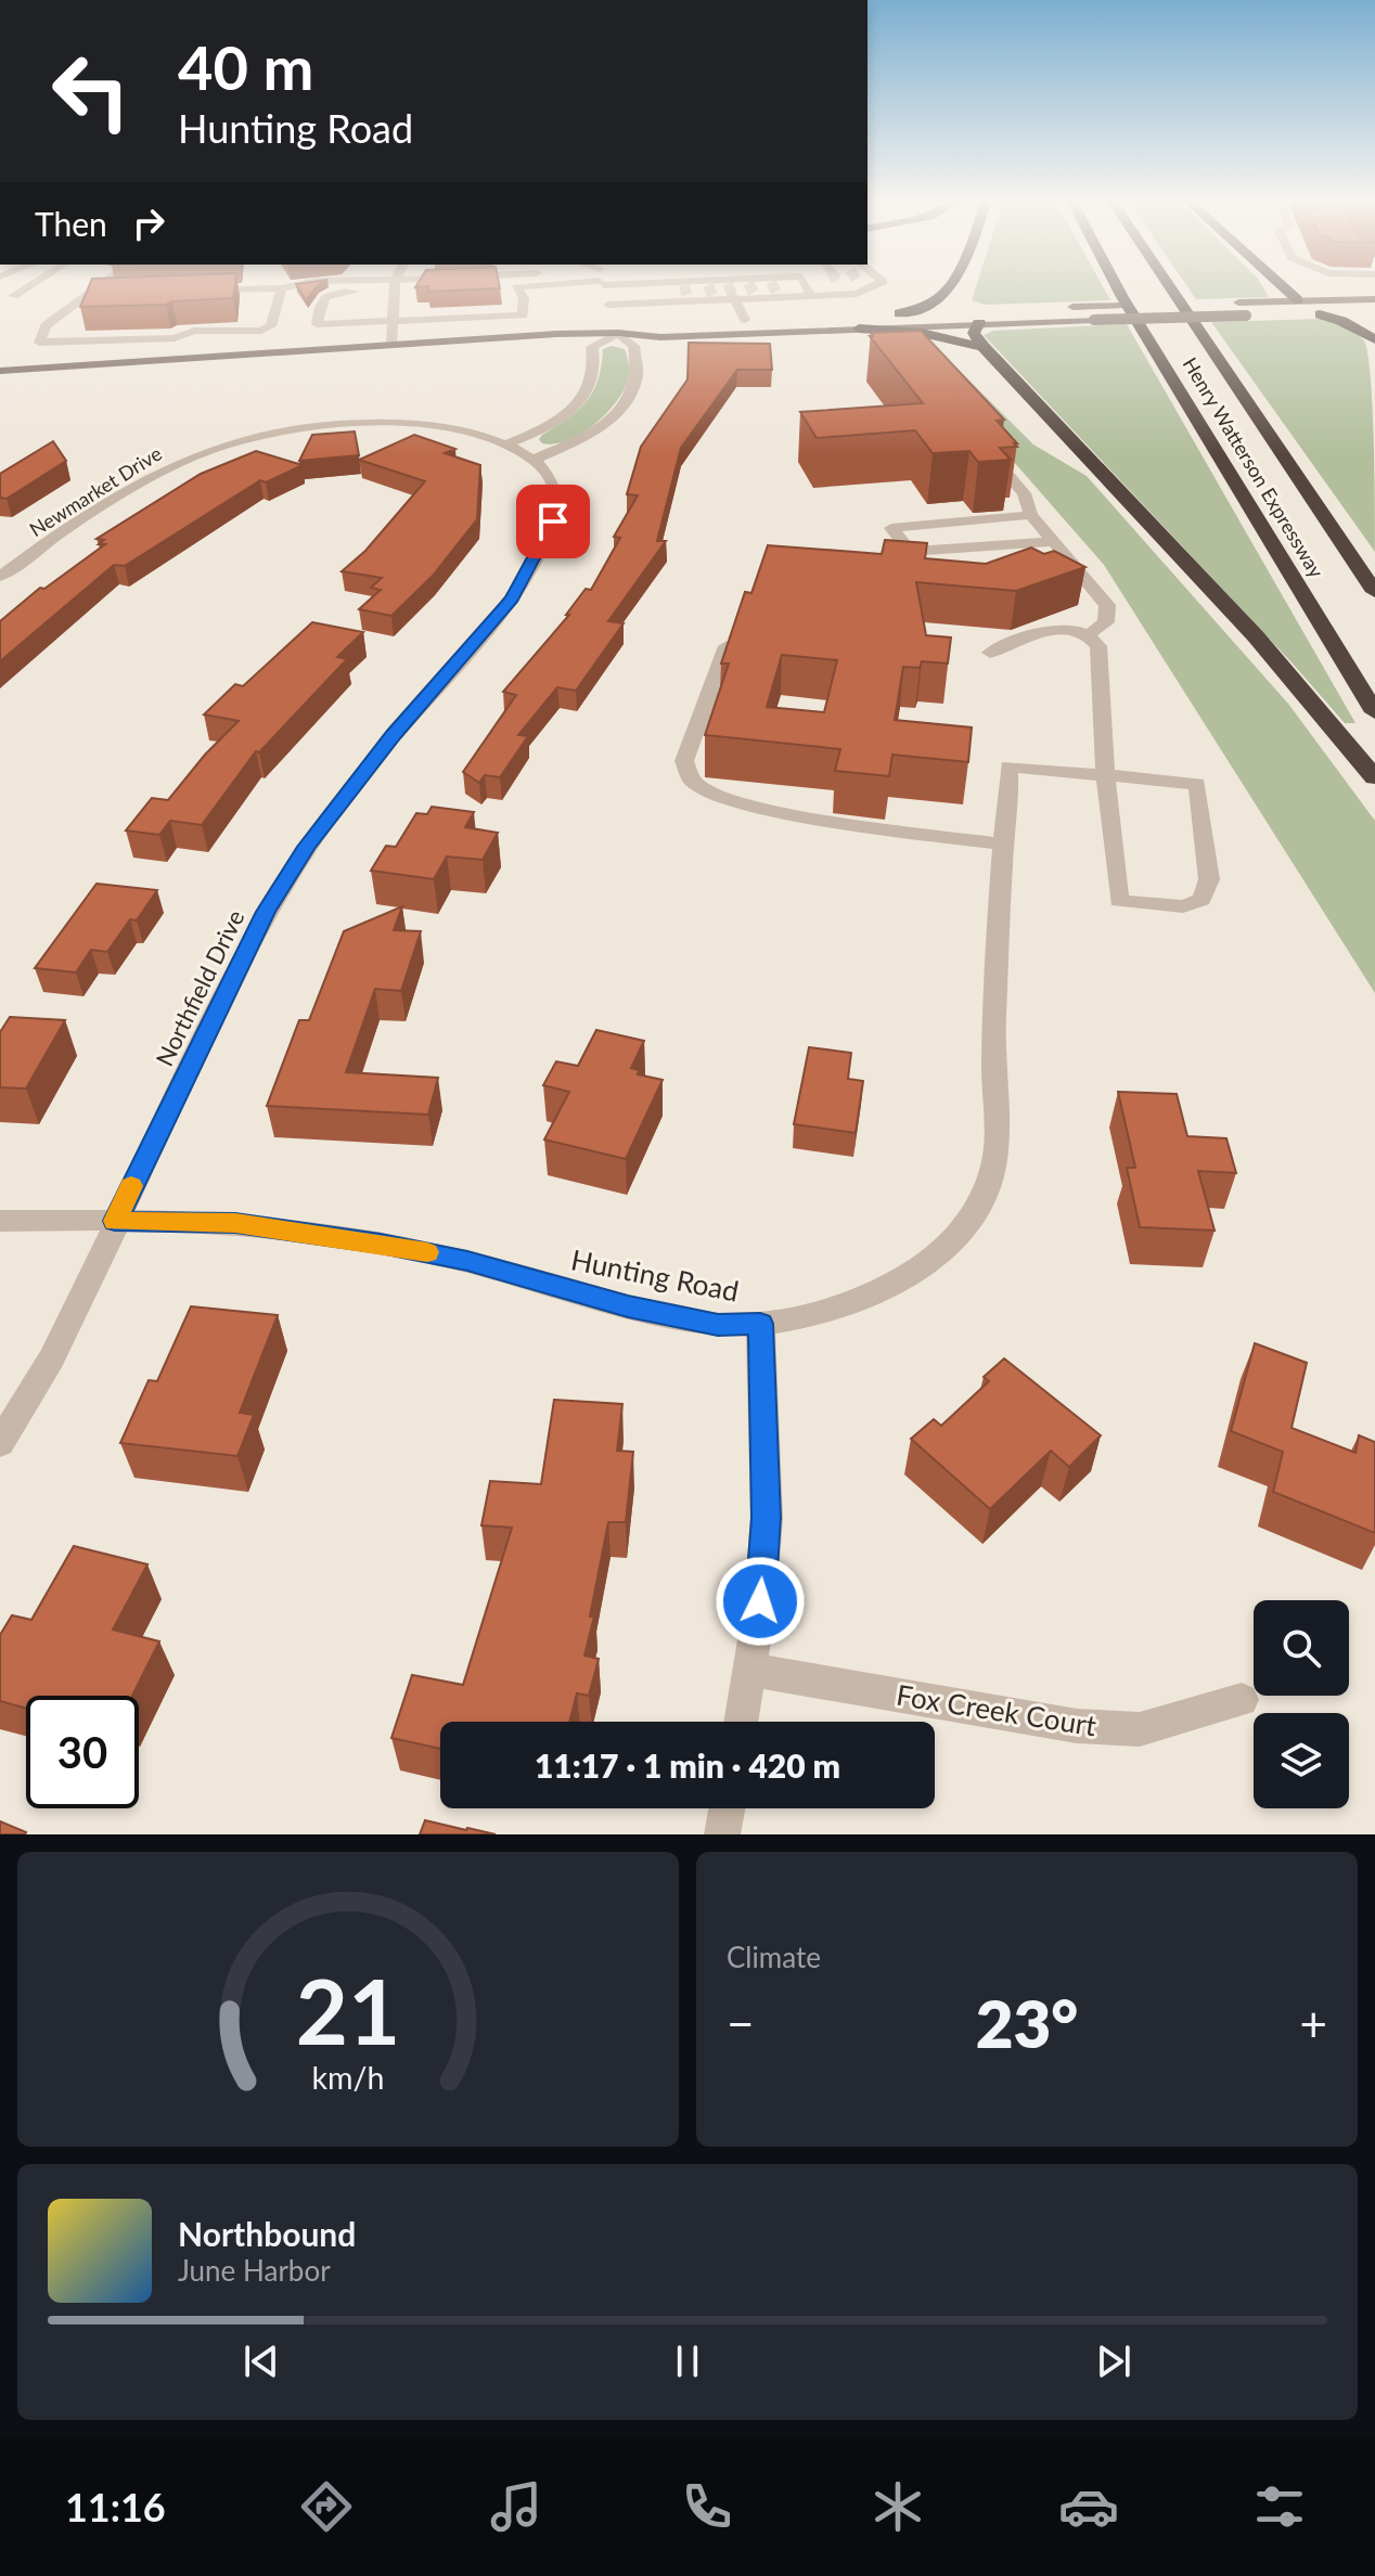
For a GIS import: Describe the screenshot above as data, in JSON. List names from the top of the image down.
{
  "streets": {
    "highway": ["Henry Watterson Expressway"],
    "street": [
      "Newmarket Drive",
      "Northfield Drive",
      "Hunting Road",
      "Fox Creek Court"
    ]
  },
  "crossings": [
    ["Newmarket Drive", "Northfield Drive"],
    ["Northfield Drive", "Hunting Road"]
  ],
  "page": {
    "turn": ["40 m", "Hunting Road"],
    "then": "Then",
    "limit": "30",
    "trip": "11:17 · 1 min · 420 m",
    "tile": "Climate",
    "heat": ["−", "23°", "+"],
    "song": ["Northbound", "June Harbor"],
    "tabs": "11:16",
    "gauge": ["21", "km/h"]
  }
}
